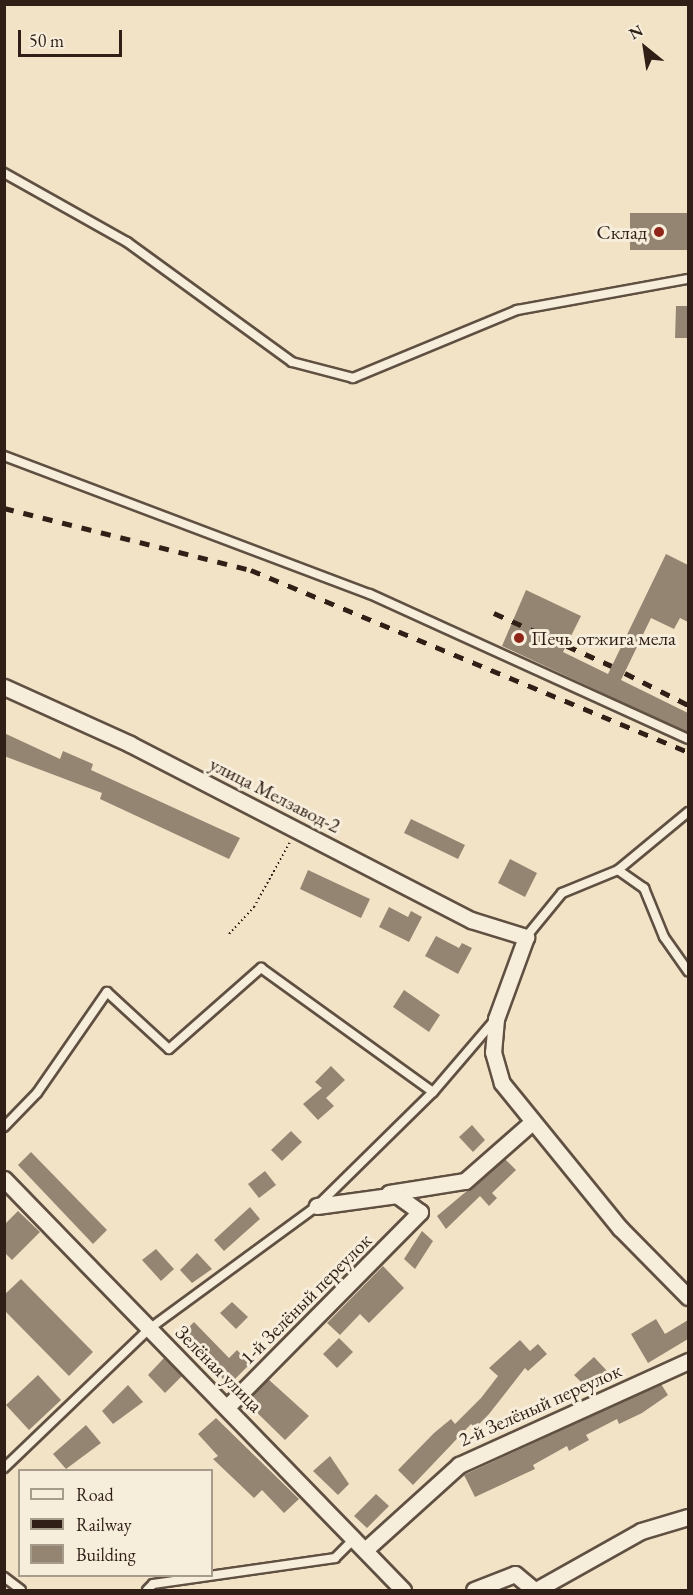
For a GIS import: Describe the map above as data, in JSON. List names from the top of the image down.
{
  "streets": {
    "street": [
      "улица Мелзавод-2",
      "1-й Зелёный переулок",
      "Зелёная улица",
      "2-й Зелёный переулок"
    ]
  },
  "crossings": [
    ["1-й Зелёный переулок", "Зелёная улица"],
    ["Зелёная улица", "2-й Зелёный переулок"]
  ],
  "places": ["Склад", "Печь отжига мела"],
  "legend": ["Road", "Railway", "Building"],
  "scale_bar": "50 m",
  "north": "top left"
}
